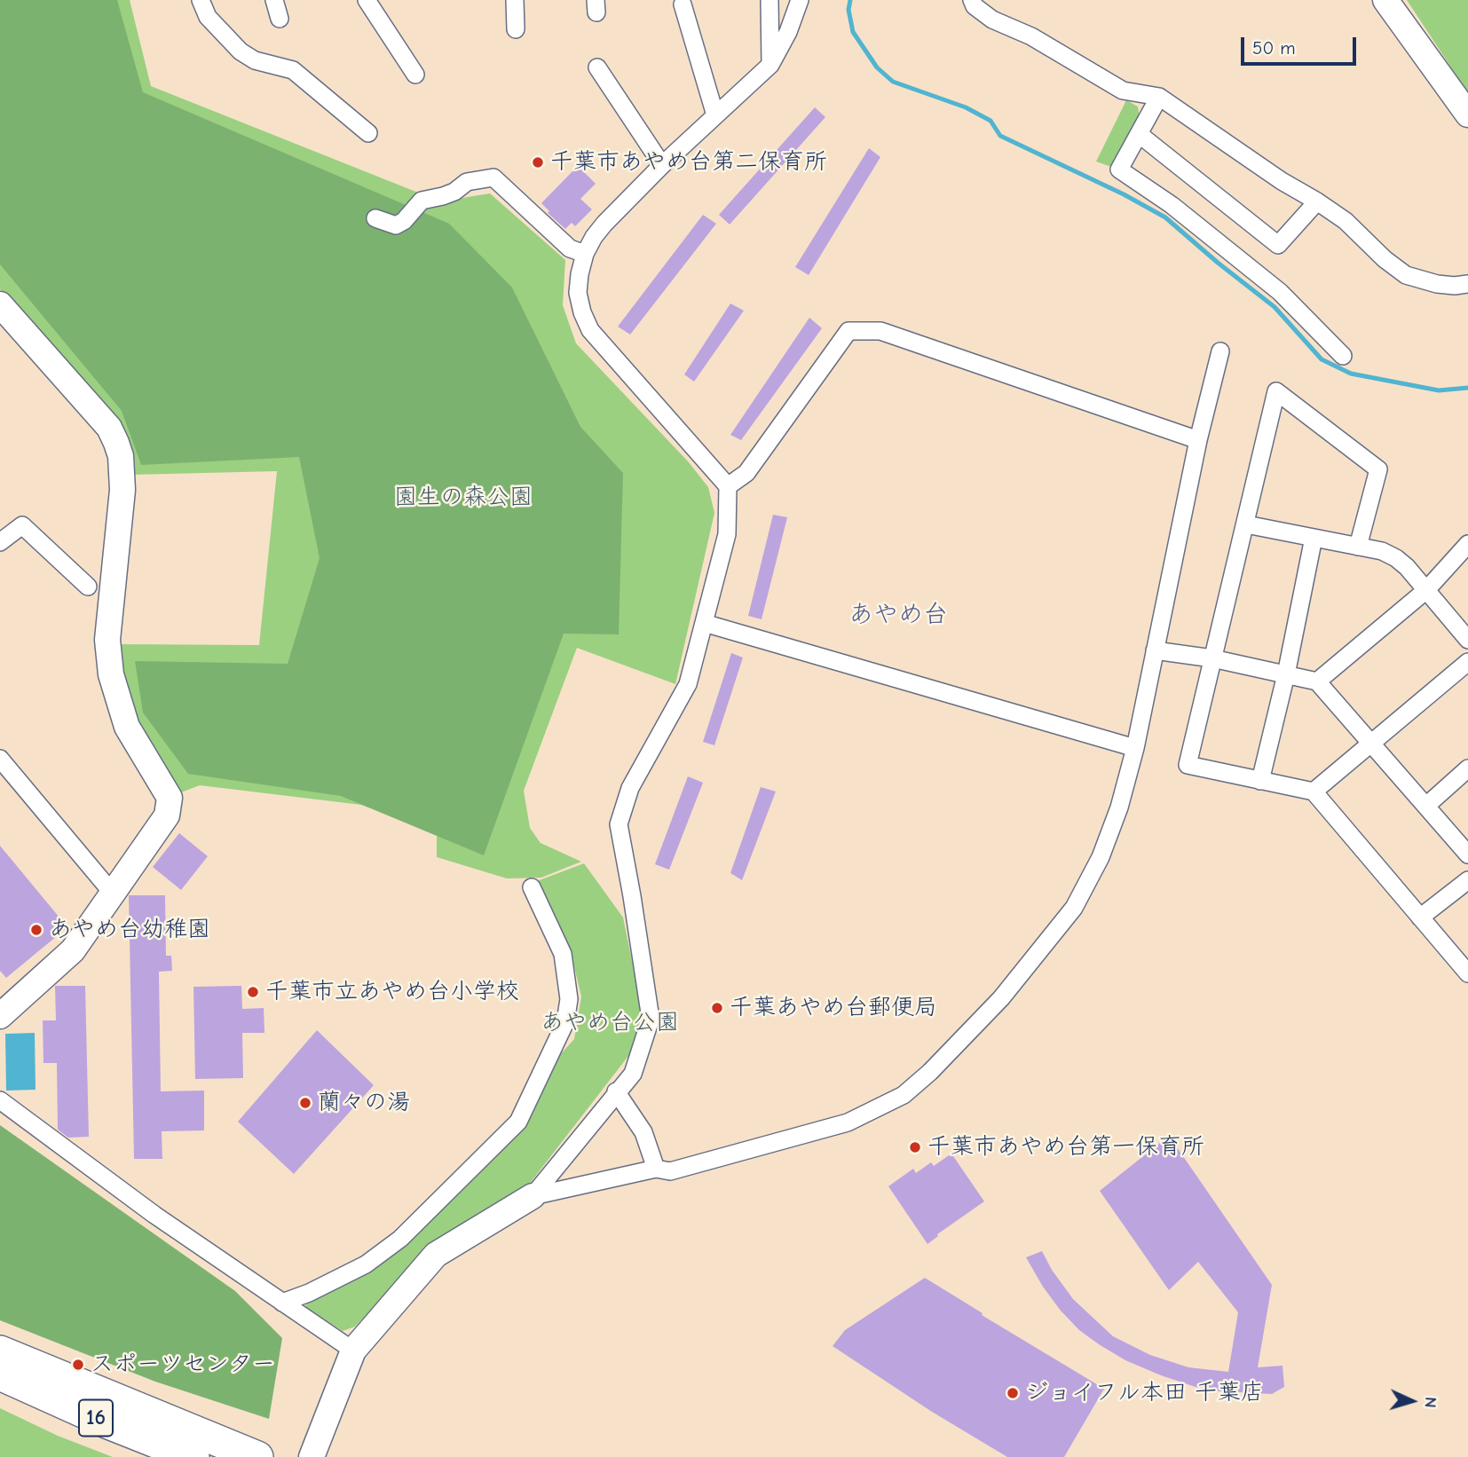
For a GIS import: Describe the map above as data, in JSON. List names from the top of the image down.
{
  "streets": {
    "highway": ["16"]
  },
  "districts": ["あやめ台"],
  "parks": ["園生の森公園", "あやめ台公園"],
  "places": [
    "千葉市あやめ台第二保育所",
    "あやめ台幼稚園",
    "千葉市立あやめ台小学校",
    "千葉あやめ台郵便局",
    "蘭々の湯",
    "千葉市あやめ台第一保育所",
    "スポーツセンター",
    "ジョイフル本田 千葉店"
  ],
  "scale_bar": "50 m",
  "north": "right"
}
